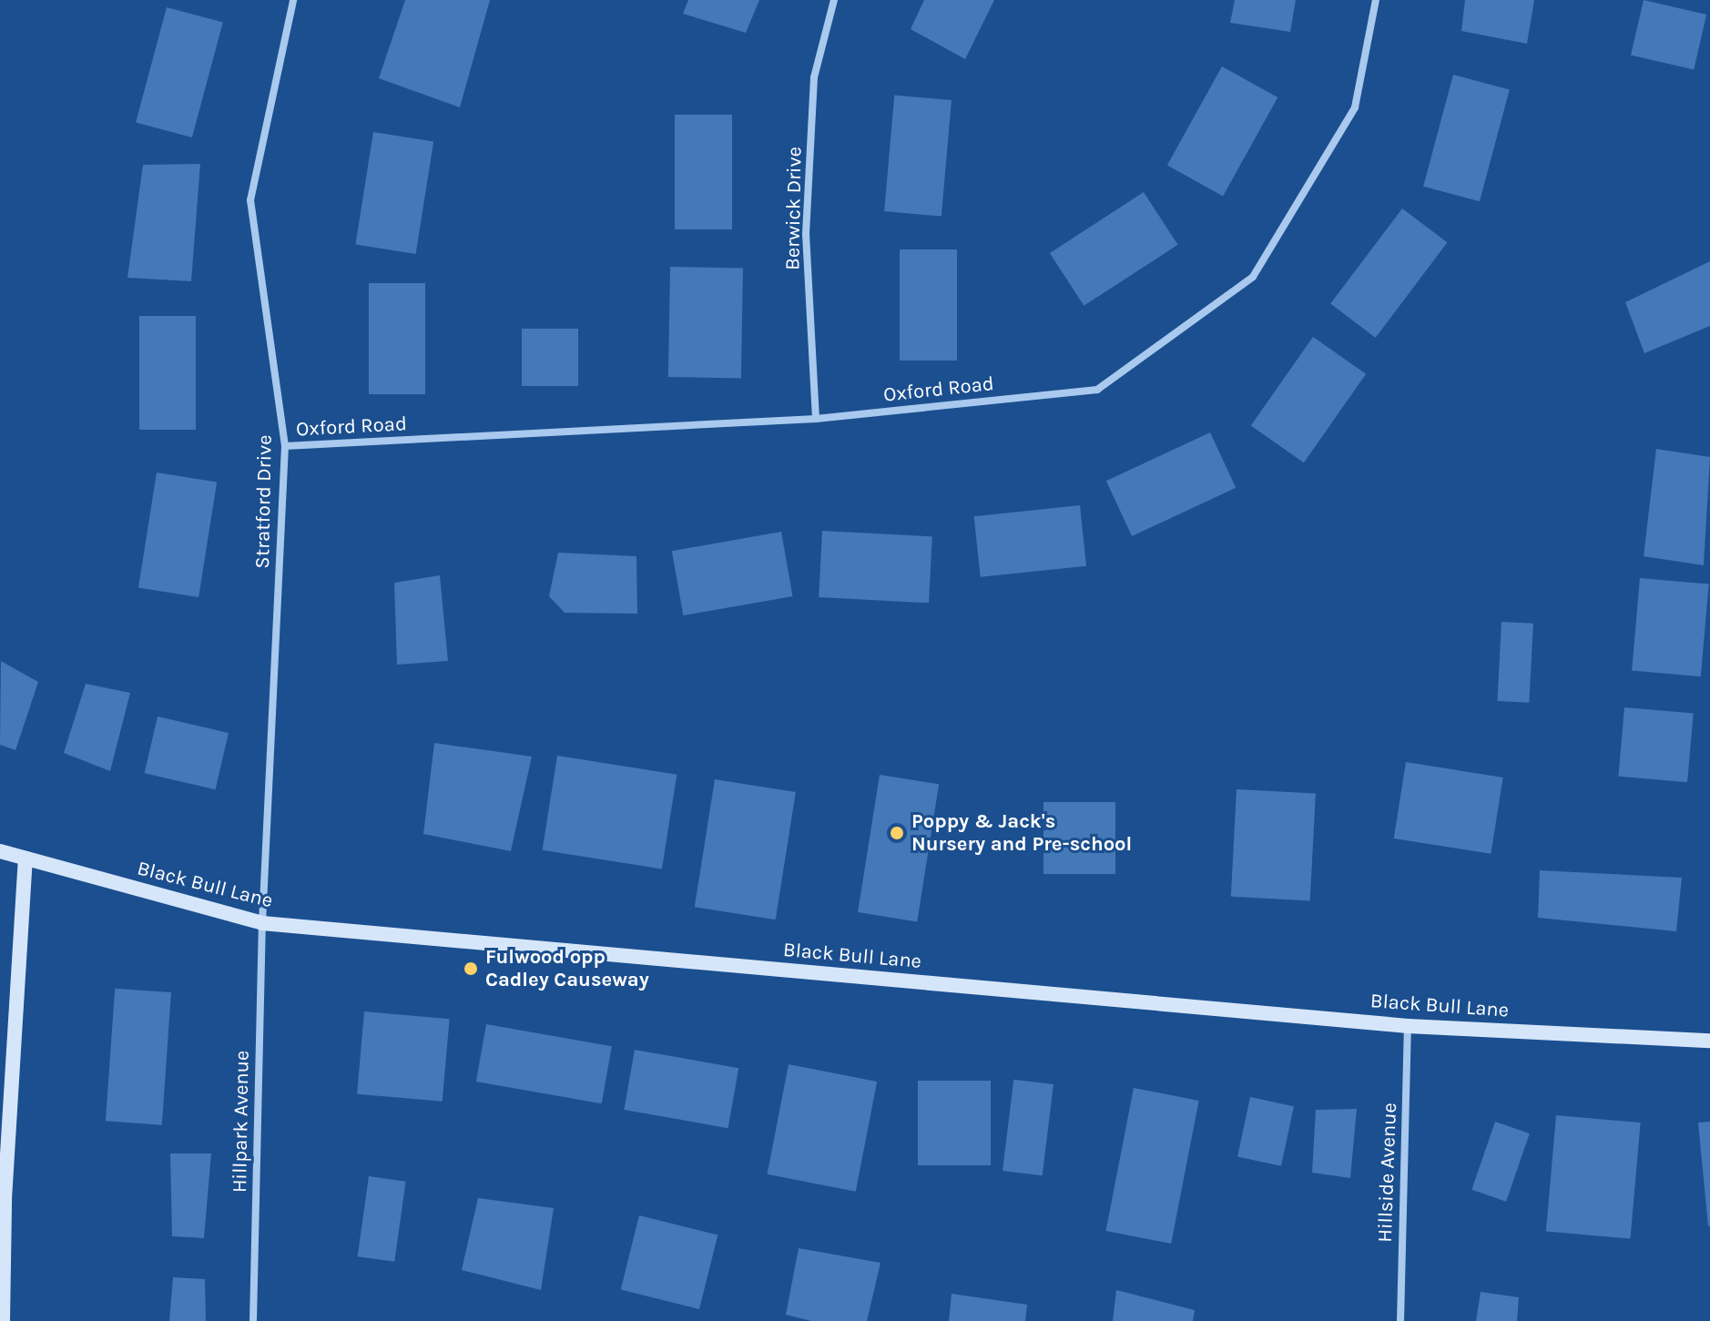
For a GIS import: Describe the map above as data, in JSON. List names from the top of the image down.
{
  "streets": {
    "street": [
      "Berwick Drive",
      "Oxford Road",
      "Stratford Drive",
      "Black Bull Lane",
      "Hillpark Avenue",
      "Hillside Avenue"
    ]
  },
  "crossings": [
    ["Berwick Drive", "Oxford Road"],
    ["Oxford Road", "Stratford Drive"],
    ["Stratford Drive", "Black Bull Lane"],
    ["Stratford Drive", "Hillpark Avenue"],
    ["Black Bull Lane", "Hillpark Avenue"],
    ["Black Bull Lane", "Hillside Avenue"]
  ],
  "places": ["Poppy & Jack's Nursery and Pre-school", "Fulwood opp Cadley Causeway"]
}
